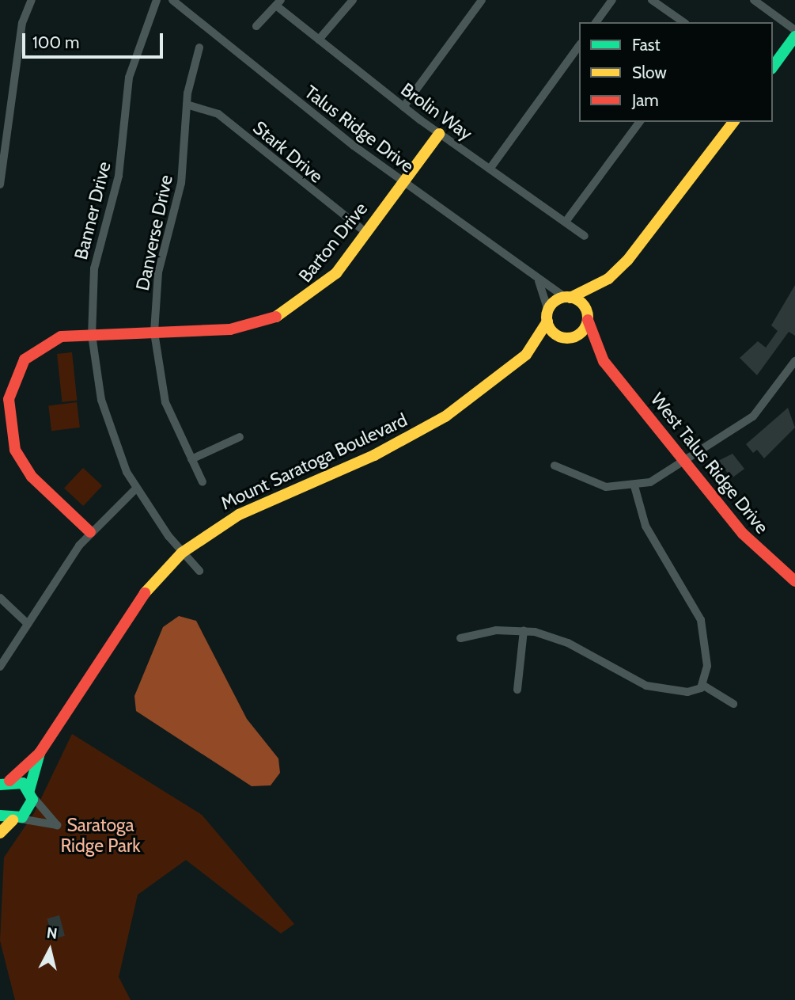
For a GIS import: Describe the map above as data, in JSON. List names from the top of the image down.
{
  "streets": {
    "street": [
      "Brolin Way",
      "Talus Ridge Drive",
      "Stark Drive",
      "Banner Drive",
      "Danverse Drive",
      "Barton Drive",
      "Mount Saratoga Boulevard",
      "West Talus Ridge Drive"
    ]
  },
  "crossings": [
    ["Brolin Way", "Barton Drive"],
    ["Talus Ridge Drive", "Barton Drive"],
    ["Stark Drive", "Danverse Drive"],
    ["Stark Drive", "Barton Drive"],
    ["Banner Drive", "Barton Drive"],
    ["Banner Drive", "Mount Saratoga Boulevard"],
    ["Danverse Drive", "Barton Drive"],
    ["Mount Saratoga Boulevard", "West Talus Ridge Drive"]
  ],
  "parks": ["Saratoga Ridge Park"],
  "legend": ["Fast", "Slow", "Jam"],
  "scale_bar": "100 m",
  "north": "top"
}
